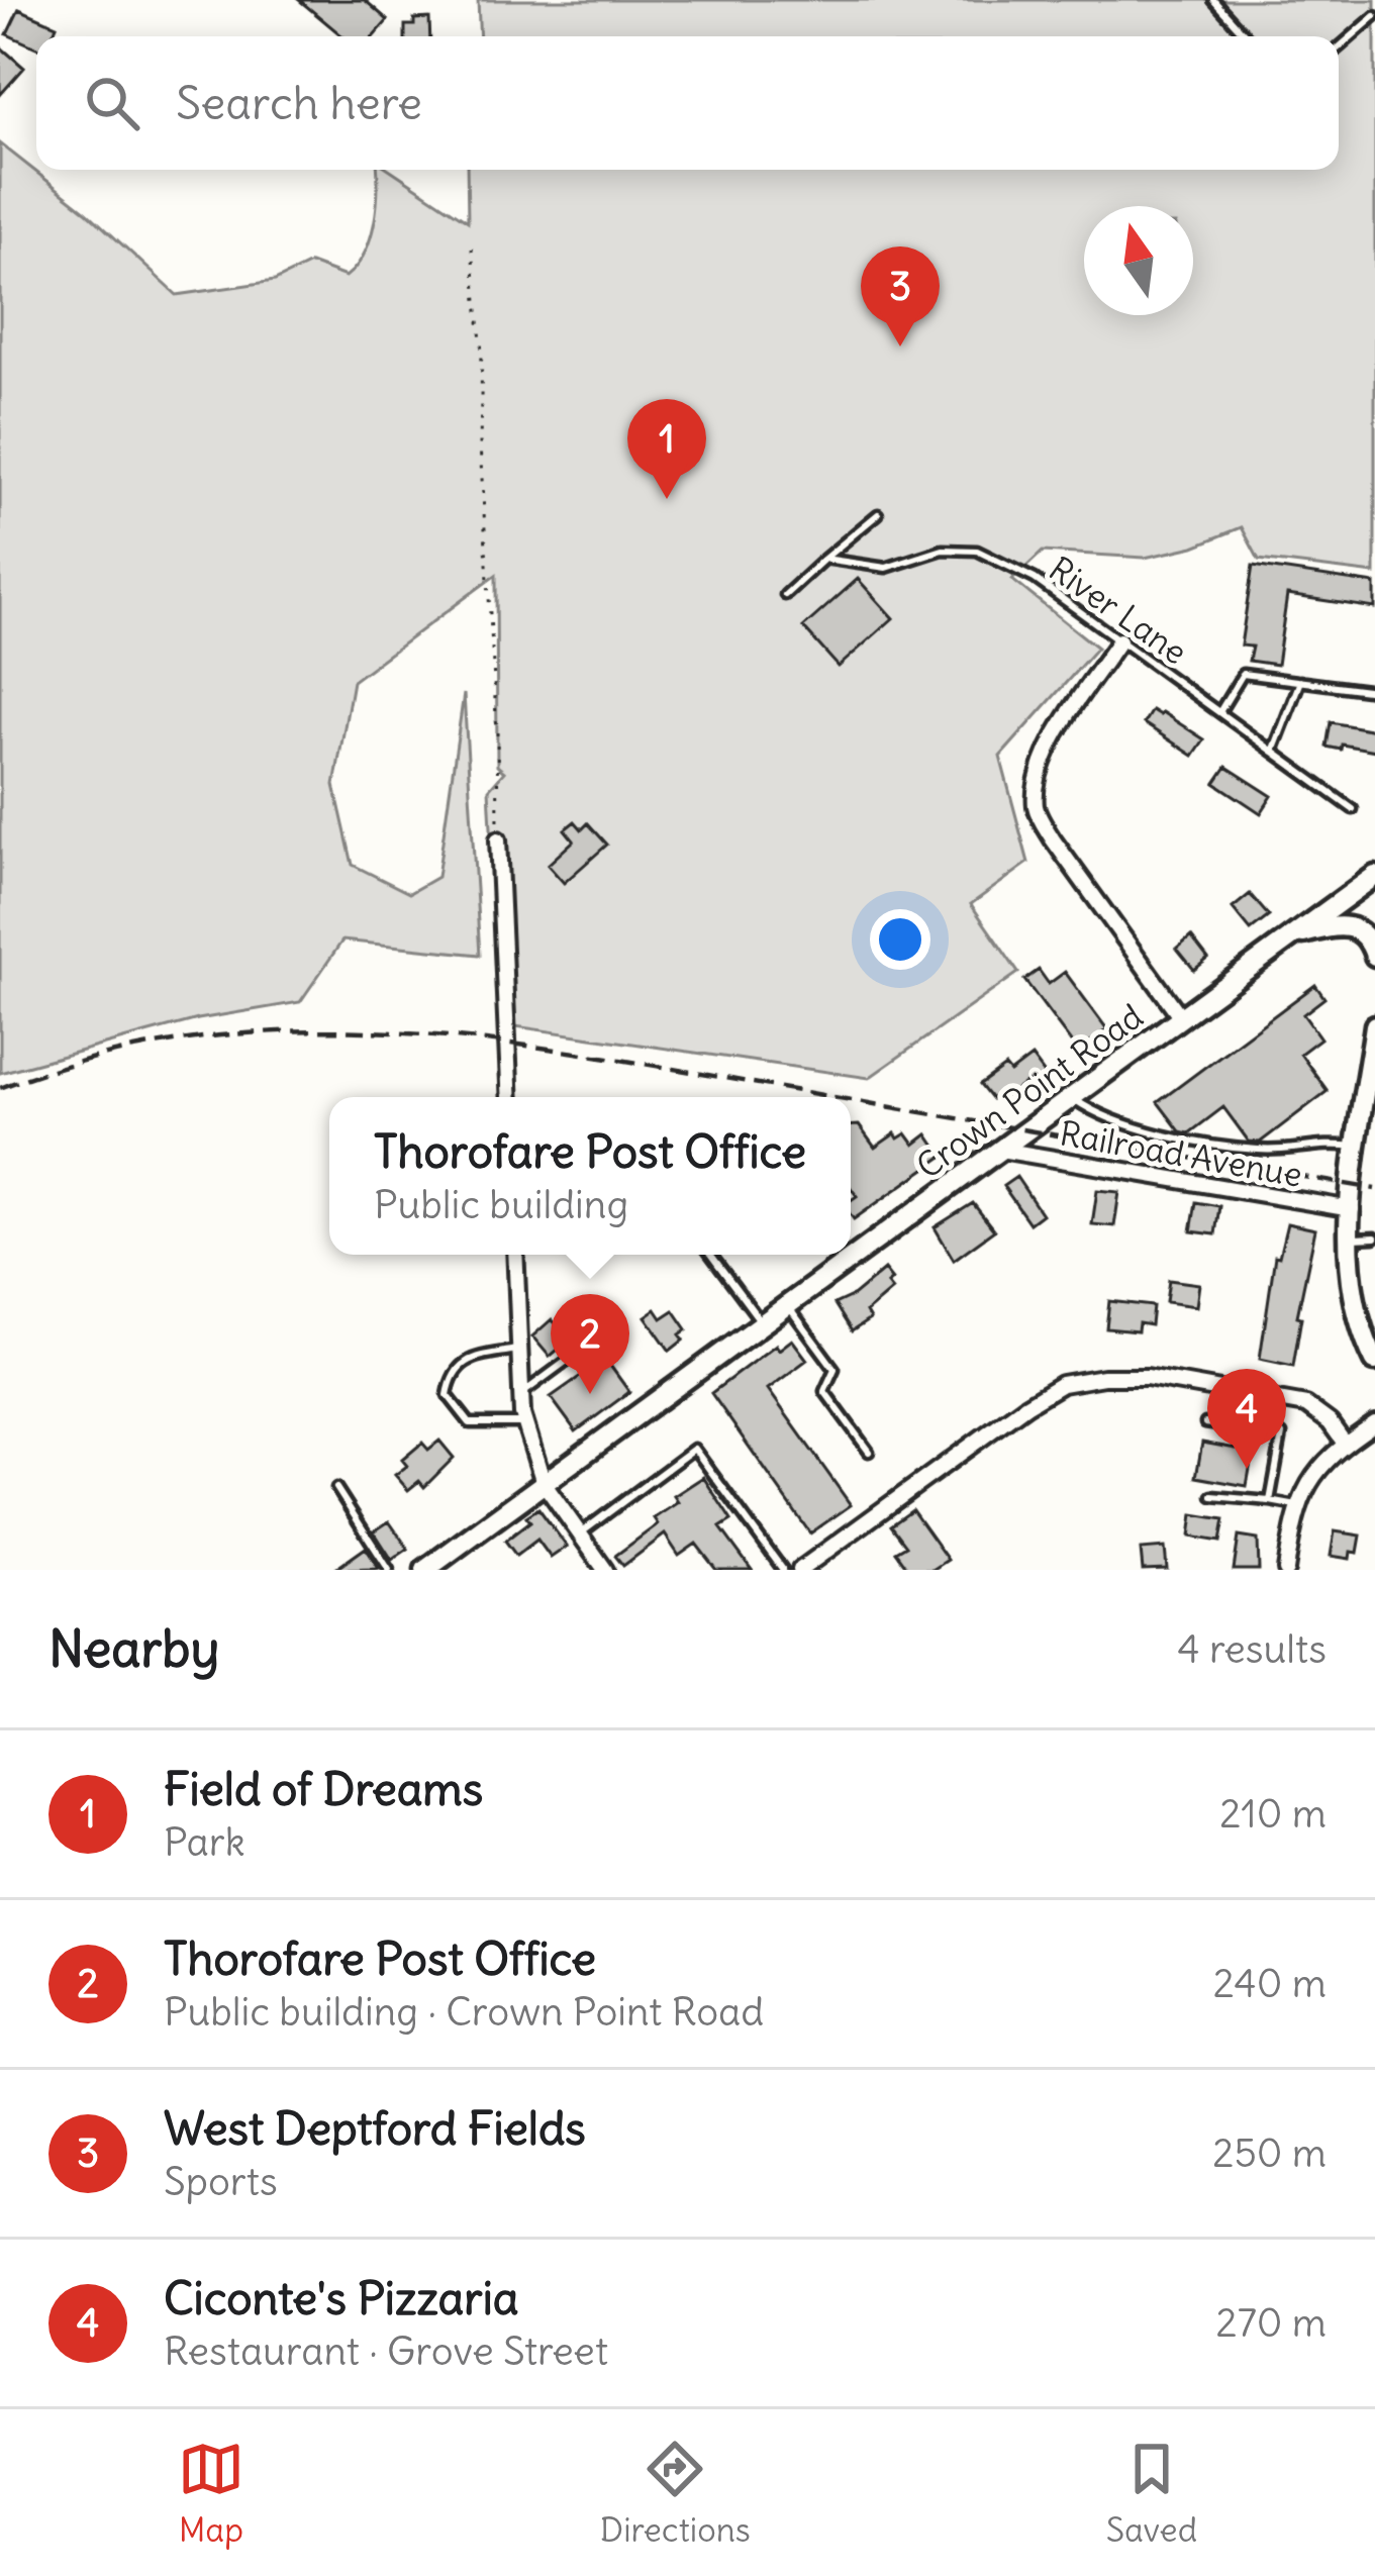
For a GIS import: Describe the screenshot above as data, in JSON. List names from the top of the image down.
{
  "streets": {
    "main road": ["Crown Point Road"],
    "street": ["Railroad Avenue"],
    "lane": ["River Lane"]
  },
  "crossings": [
    ["Crown Point Road", "Railroad Avenue"]
  ],
  "north": "top",
  "page": {
    "search": "Search here",
    "pins": [
      "3",
      "1",
      "2",
      "4"
    ],
    "popup": ["Thorofare Post Office", "Public building"],
    "heading": ["Nearby", "4 results"],
    "list": [
      {
        "mark": "1",
        "name": "Field of Dreams",
        "note": "Park",
        "value": "210 m"
      },
      {
        "mark": "2",
        "name": "Thorofare Post Office",
        "note": "Public building · Crown Point Road",
        "value": "240 m"
      },
      {
        "mark": "3",
        "name": "West Deptford Fields",
        "note": "Sports",
        "value": "250 m"
      },
      {
        "mark": "4",
        "name": "Ciconte's Pizzaria",
        "note": "Restaurant · Grove Street",
        "value": "270 m"
      }
    ],
    "nav": ["Map", "Directions", "Saved"]
  }
}
